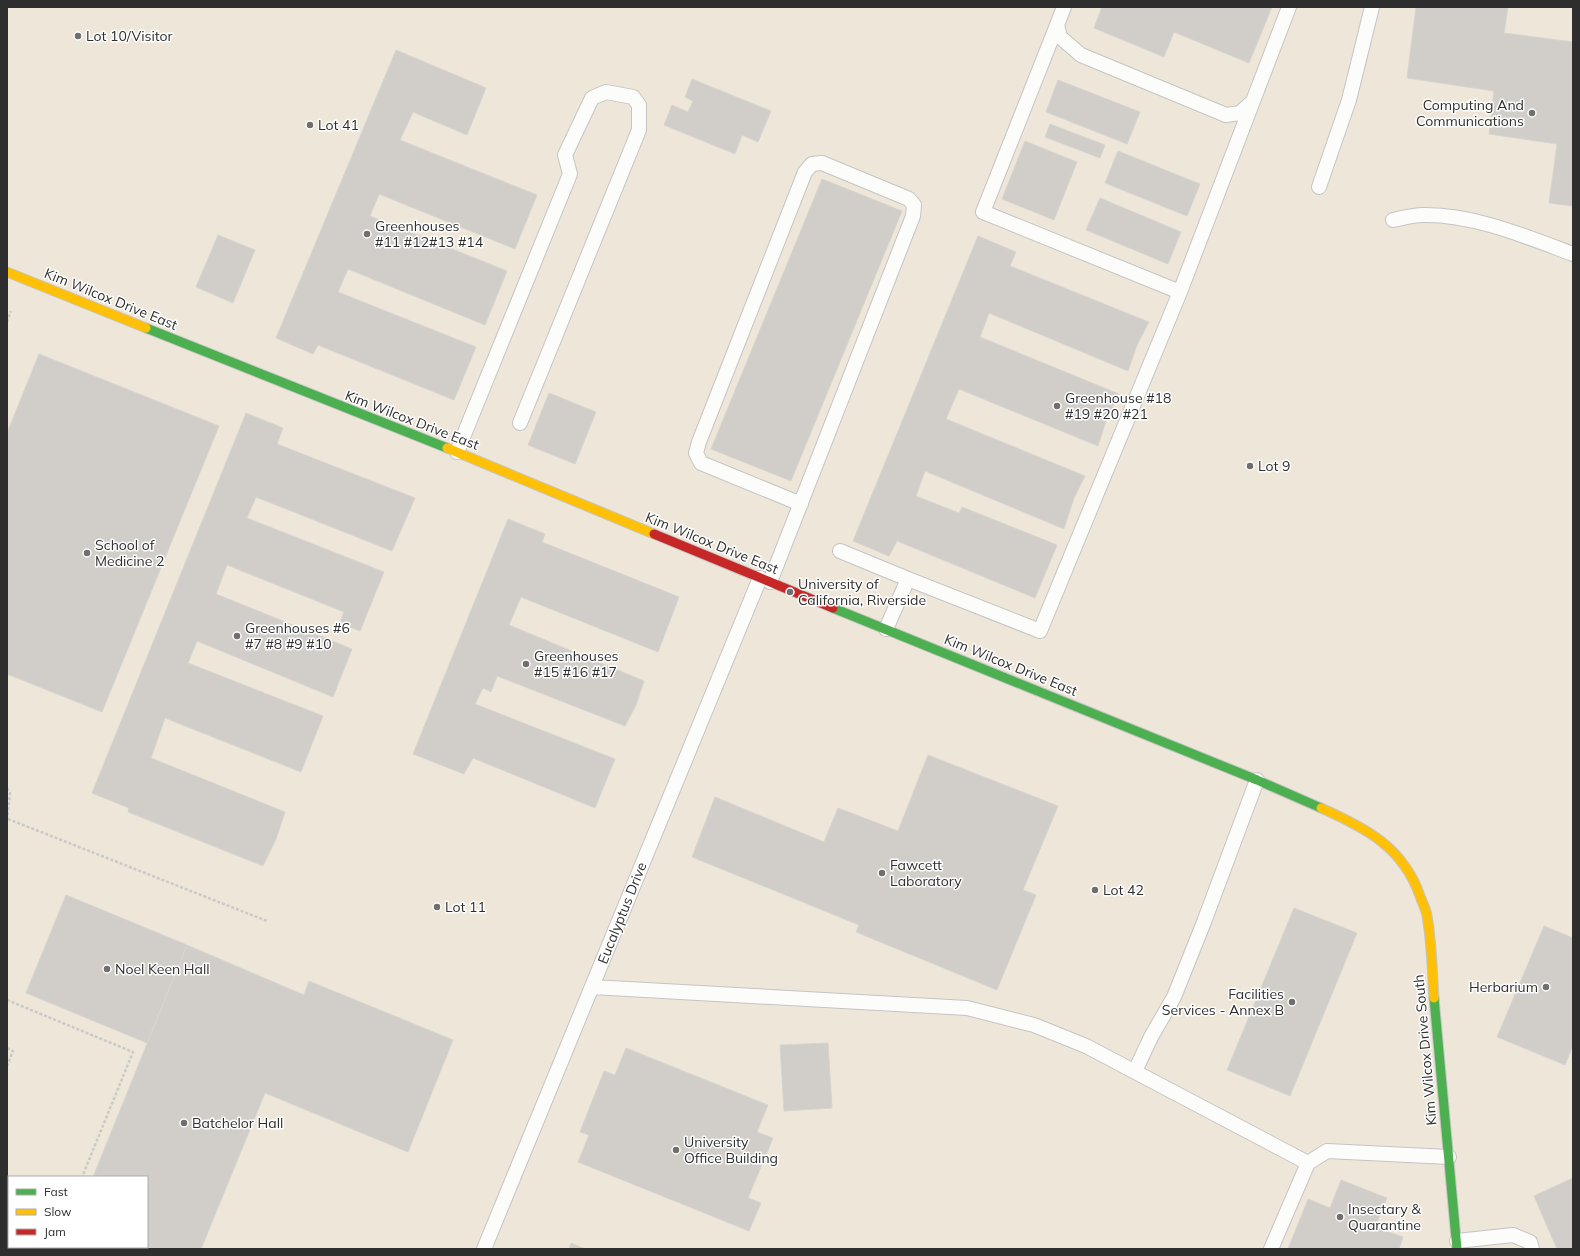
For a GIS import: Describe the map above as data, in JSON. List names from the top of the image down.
{
  "streets": {
    "street": ["Kim Wilcox Drive East", "Kim Wilcox Drive South"],
    "lane": ["Eucalyptus Drive"]
  },
  "crossings": [
    ["Kim Wilcox Drive East", "Eucalyptus Drive"],
    ["Kim Wilcox Drive East", "Kim Wilcox Drive South"]
  ],
  "places": [
    "Lot 10/Visitor",
    "Computing And Communications",
    "Lot 41",
    "Greenhouses #11 #12#13 #14",
    "Greenhouse #18 #19 #20 #21",
    "Lot 9",
    "School of Medicine 2",
    "University of California, Riverside",
    "Greenhouses #6 #7 #8 #9 #10",
    "Greenhouses #15 #16 #17",
    "Fawcett Laboratory",
    "Lot 42",
    "Lot 11",
    "Noel Keen Hall",
    "Herbarium",
    "Facilities Services - Annex B",
    "Batchelor Hall",
    "University Office Building",
    "Insectary & Quarantine"
  ],
  "legend": ["Fast", "Slow", "Jam"]
}
